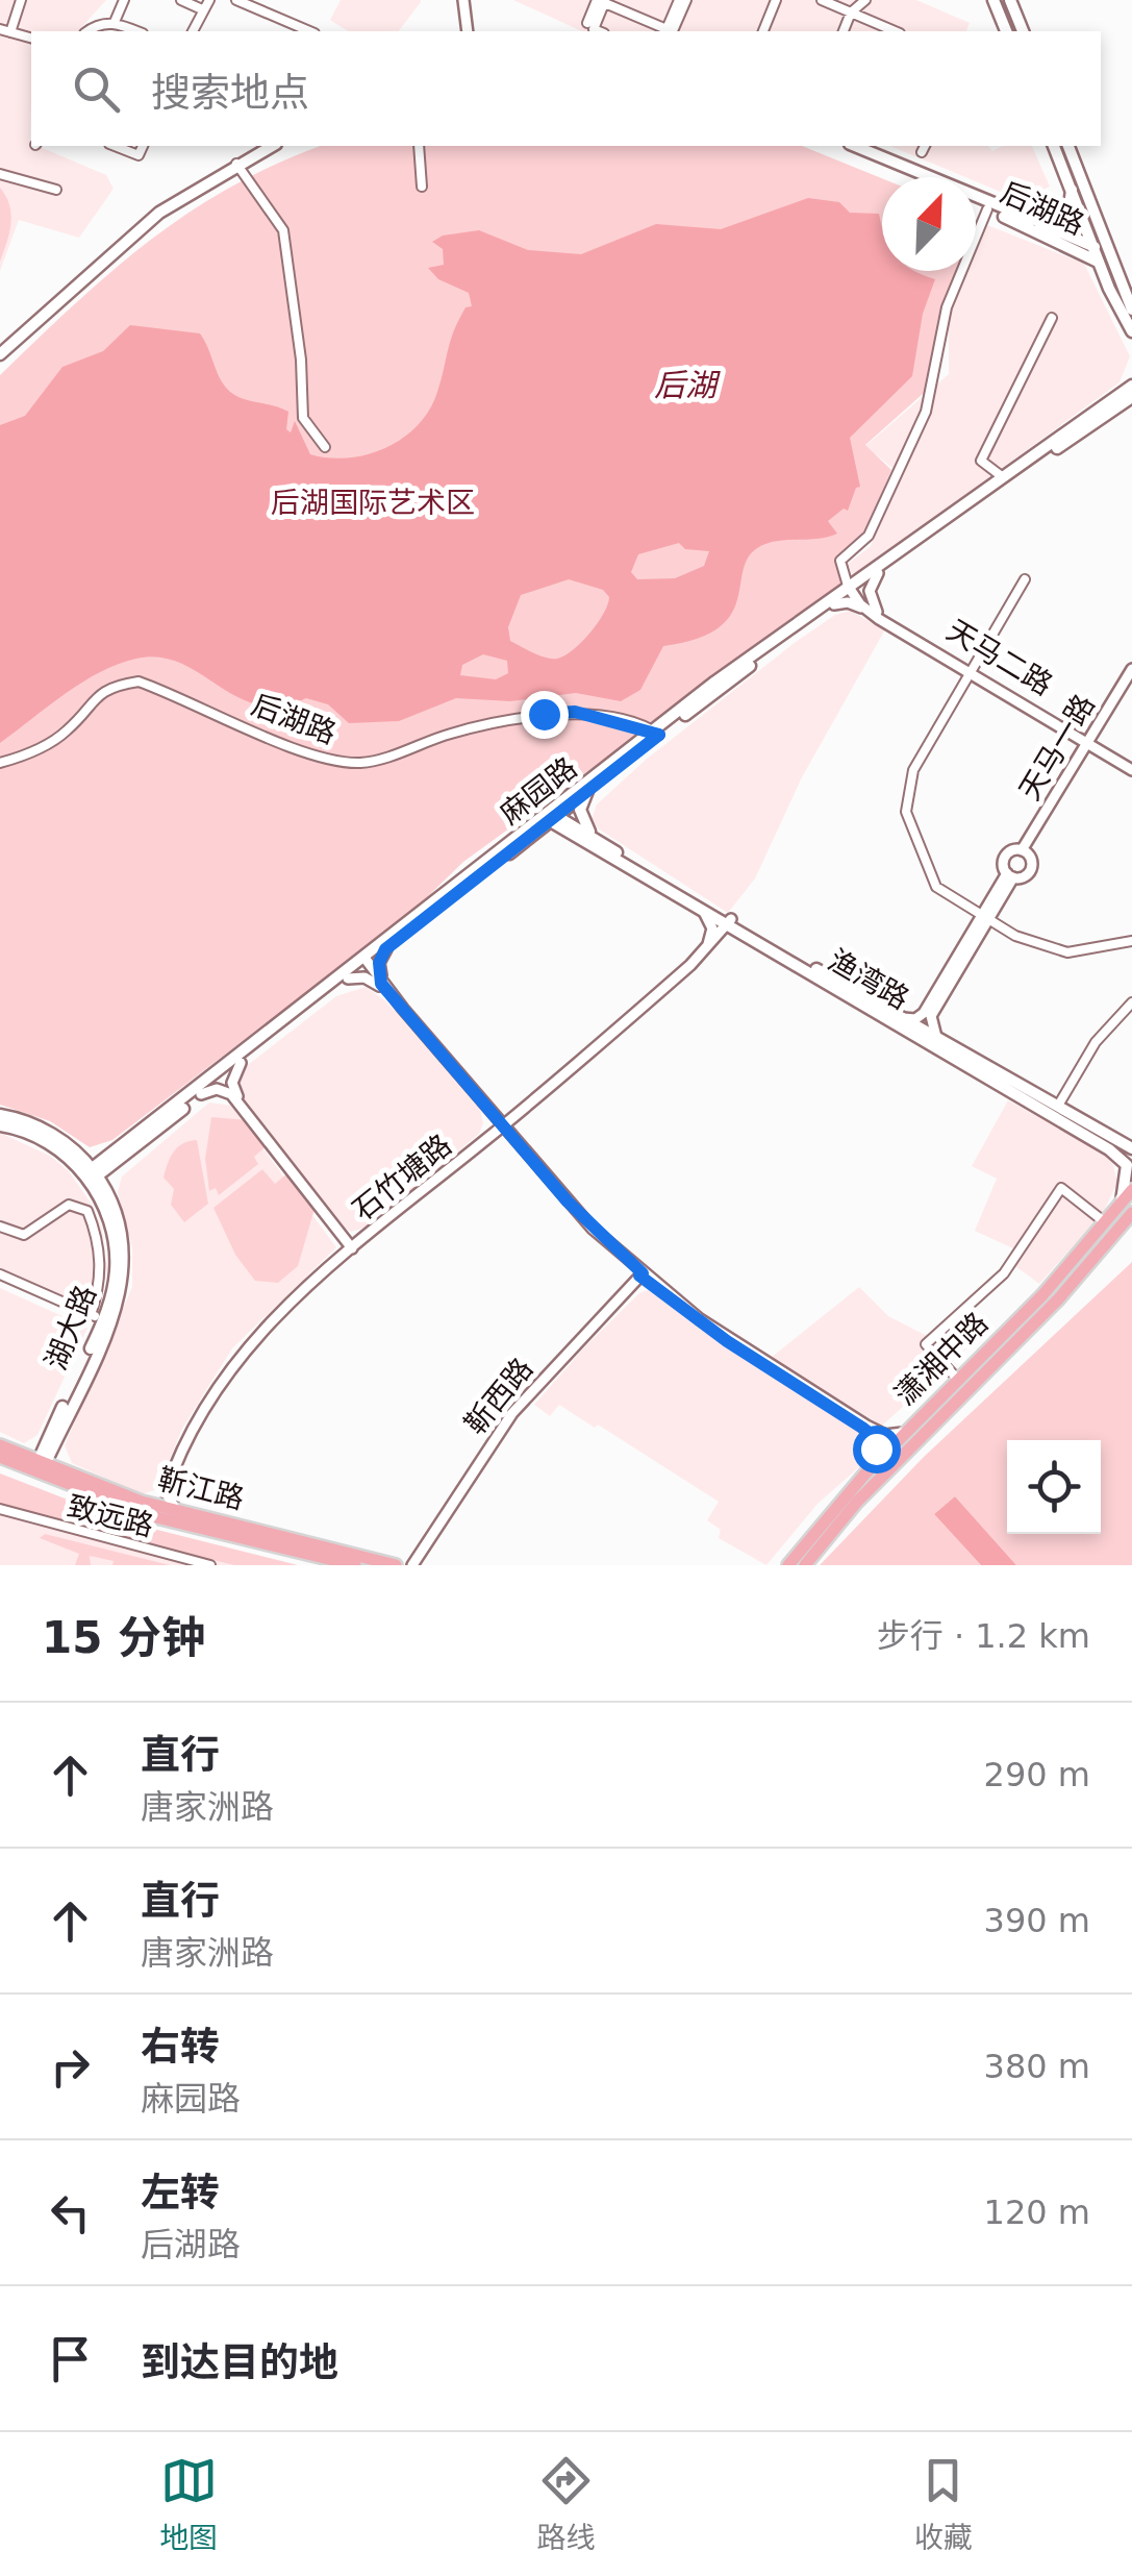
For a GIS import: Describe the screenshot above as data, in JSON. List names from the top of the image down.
{
  "streets": {
    "main road": [
      "后湖路",
      "麻园路",
      "渔湾路",
      "湖大路",
      "潇湘中路",
      "靳江路"
    ],
    "street": [
      "天马二路",
      "天马一路",
      "石竹塘路",
      "靳西路",
      "致远路"
    ]
  },
  "crossings": [
    ["后湖路", "麻园路"],
    ["天马二路", "天马一路"],
    ["天马一路", "渔湾路"],
    ["麻园路", "渔湾路"],
    ["麻园路", "湖大路"],
    ["渔湾路", "石竹塘路"],
    ["渔湾路", "潇湘中路"],
    ["石竹塘路", "靳江路"]
  ],
  "water": ["后湖"],
  "parks": ["后湖国际艺术区"],
  "north": "top right",
  "page": {
    "search": "搜索地点",
    "heading": ["15 分钟", "步行 · 1.2 km"],
    "list": [
      ["直行", "唐家洲路", "290 m"],
      ["直行", "唐家洲路", "390 m"],
      ["右转", "麻园路", "380 m"],
      ["左转", "后湖路", "120 m"],
      "到达目的地"
    ],
    "nav": ["地图", "路线", "收藏"]
  }
}
